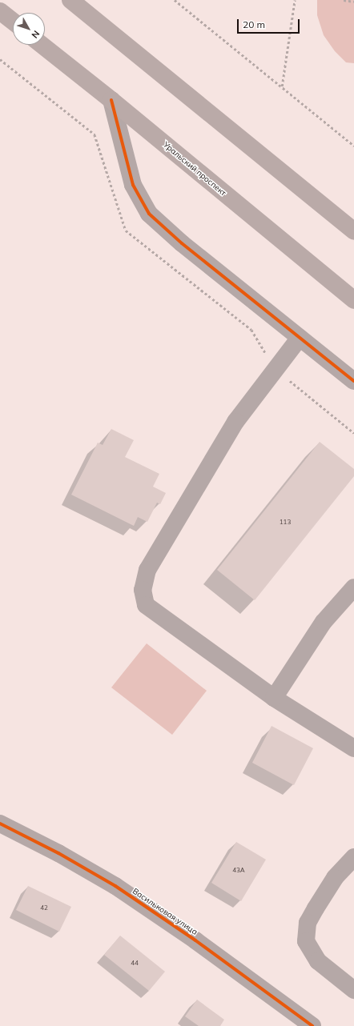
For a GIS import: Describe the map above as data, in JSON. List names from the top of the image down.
{
  "streets": {
    "main road": ["Уральский проспект"],
    "street": ["Васильковая улица"]
  },
  "house_numbers": [
    "113",
    "43А",
    "42",
    "44"
  ],
  "scale_bar": "20 m",
  "north": "bottom right"
}
